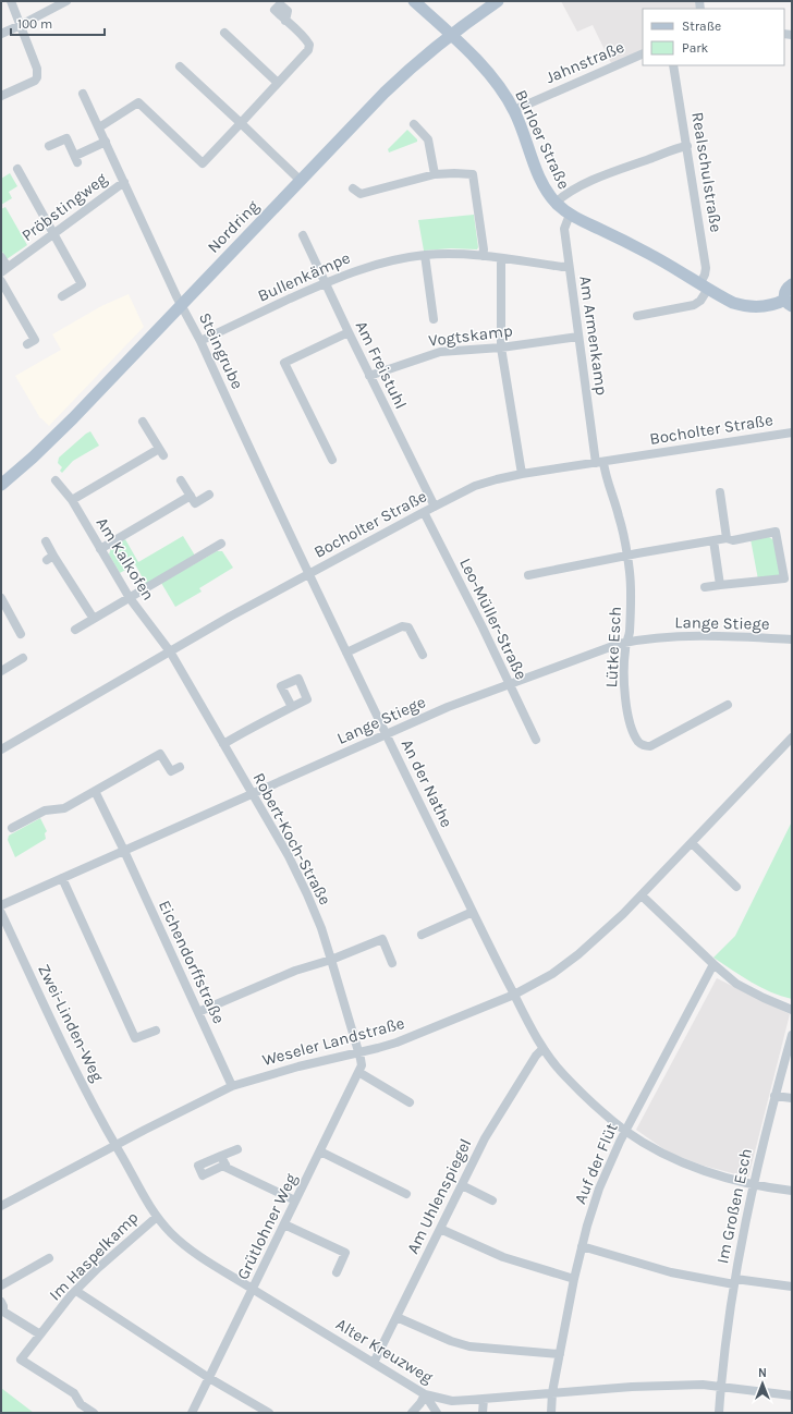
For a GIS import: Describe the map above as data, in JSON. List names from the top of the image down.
{
  "streets": {
    "main road": ["Burloer Straße", "Nordring"],
    "street": [
      "Jahnstraße",
      "Realschulstraße",
      "Pröbstingweg",
      "Bullenkämpe",
      "Vogtskamp",
      "Am Armenkamp",
      "Steingrube",
      "Am Freistuhl",
      "Bocholter Straße",
      "Am Kalkofen",
      "Leo-Müller-Straße",
      "Lange Stiege",
      "Lütke Esch",
      "An der Nathe",
      "Robert-Koch-Straße",
      "Eichendorffstraße",
      "Zwei-Linden-Weg",
      "Weseler Landstraße",
      "Auf der Flüt",
      "Am Uhlenspiegel",
      "Im Großen Esch",
      "Grütlohner Weg",
      "Im Haspelkamp",
      "Alter Kreuzweg"
    ]
  },
  "crossings": [
    ["Jahnstraße", "Burloer Straße"],
    ["Burloer Straße", "Realschulstraße"],
    ["Burloer Straße", "Nordring"],
    ["Burloer Straße", "Am Armenkamp"],
    ["Pröbstingweg", "Steingrube"],
    ["Nordring", "Steingrube"],
    ["Bullenkämpe", "Am Armenkamp"],
    ["Bullenkämpe", "Steingrube"],
    ["Bullenkämpe", "Am Freistuhl"],
    ["Vogtskamp", "Am Armenkamp"],
    ["Vogtskamp", "Am Freistuhl"],
    ["Am Armenkamp", "Bocholter Straße"],
    ["Am Armenkamp", "Lütke Esch"],
    ["Steingrube", "Bocholter Straße"],
    ["Steingrube", "An der Nathe"],
    ["Am Freistuhl", "Bocholter Straße"],
    ["Bocholter Straße", "Am Kalkofen"],
    ["Bocholter Straße", "Leo-Müller-Straße"],
    ["Bocholter Straße", "Lütke Esch"],
    ["Bocholter Straße", "An der Nathe"],
    ["Bocholter Straße", "Robert-Koch-Straße"],
    ["Am Kalkofen", "Robert-Koch-Straße"],
    ["Leo-Müller-Straße", "Lange Stiege"],
    ["Lange Stiege", "Lütke Esch"],
    ["Lange Stiege", "An der Nathe"],
    ["Lange Stiege", "Robert-Koch-Straße"],
    ["Lange Stiege", "Eichendorffstraße"],
    ["An der Nathe", "Weseler Landstraße"],
    ["An der Nathe", "Auf der Flüt"],
    ["An der Nathe", "Am Uhlenspiegel"],
    ["An der Nathe", "Im Großen Esch"],
    ["Robert-Koch-Straße", "Weseler Landstraße"],
    ["Robert-Koch-Straße", "Grütlohner Weg"],
    ["Eichendorffstraße", "Weseler Landstraße"],
    ["Zwei-Linden-Weg", "Weseler Landstraße"],
    ["Zwei-Linden-Weg", "Alter Kreuzweg"],
    ["Weseler Landstraße", "Grütlohner Weg"],
    ["Weseler Landstraße", "Alter Kreuzweg"],
    ["Auf der Flüt", "Alter Kreuzweg"],
    ["Am Uhlenspiegel", "Alter Kreuzweg"],
    ["Im Großen Esch", "Alter Kreuzweg"],
    ["Grütlohner Weg", "Alter Kreuzweg"],
    ["Im Haspelkamp", "Alter Kreuzweg"]
  ],
  "legend": ["Straße", "Park"],
  "scale_bar": "100 m",
  "north": "top"
}
